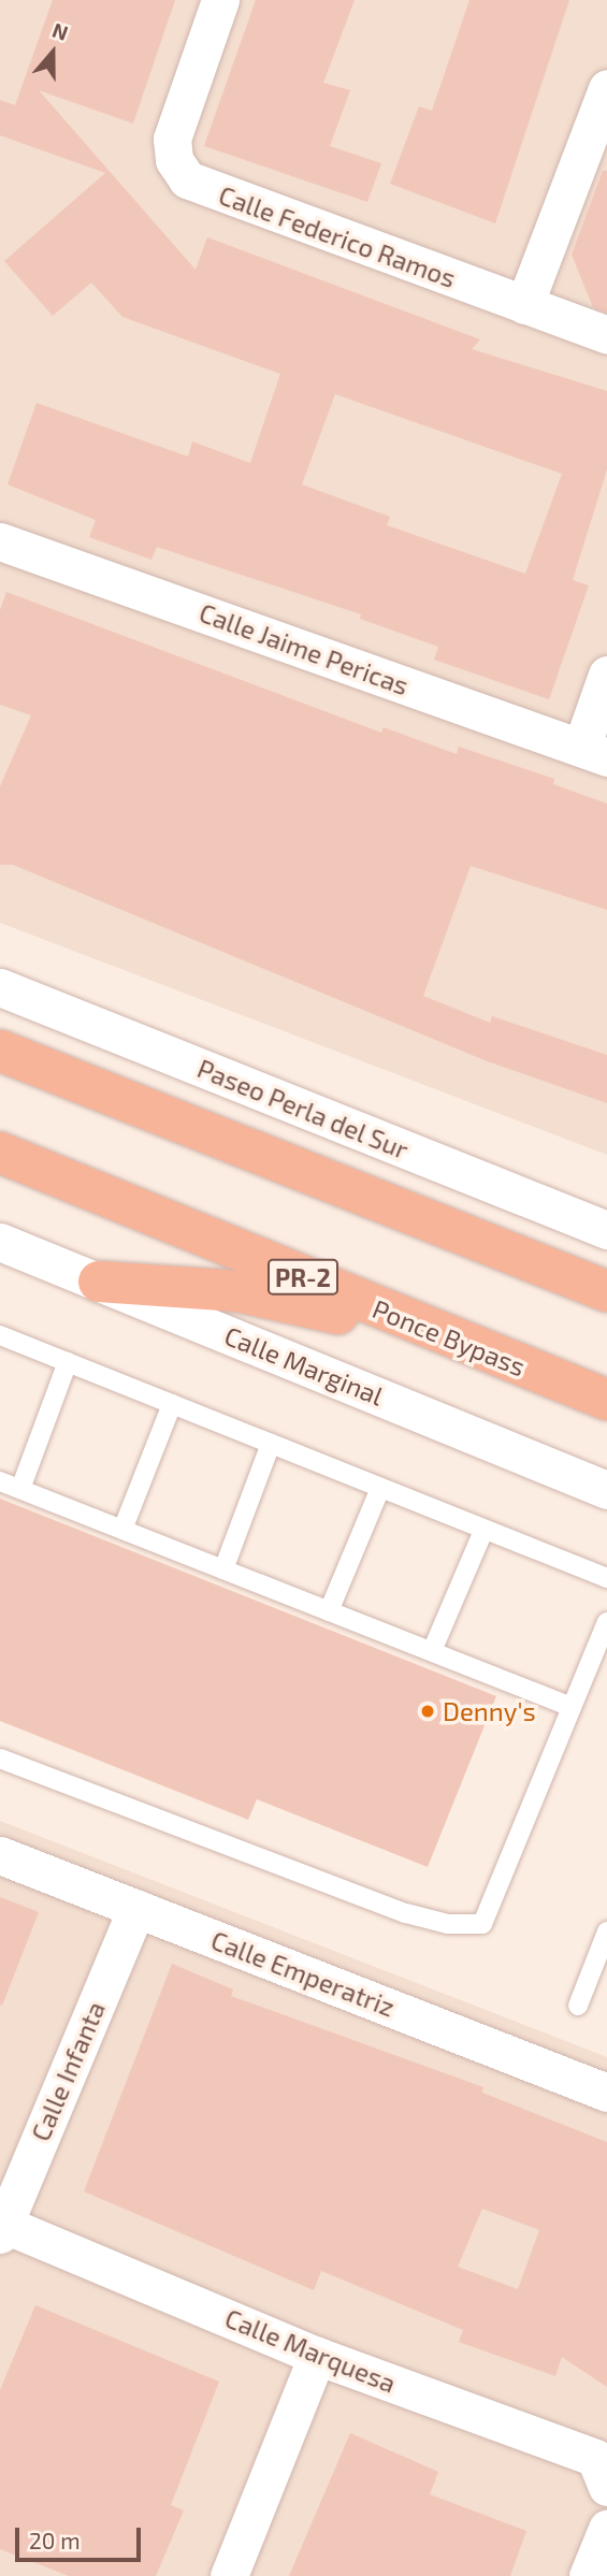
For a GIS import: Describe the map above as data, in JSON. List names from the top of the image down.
{
  "streets": {
    "highway": ["PR-2", "Ponce Bypass"],
    "street": [
      "Calle Federico Ramos",
      "Calle Jaime Pericas",
      "Paseo Perla del Sur",
      "Calle Marginal",
      "Calle Emperatriz",
      "Calle Infanta",
      "Calle Marquesa"
    ]
  },
  "crossings": [
    ["Calle Emperatriz", "Calle Infanta"],
    ["Calle Infanta", "Calle Marquesa"]
  ],
  "places": ["Denny's"],
  "scale_bar": "20 m",
  "north": "top"
}
